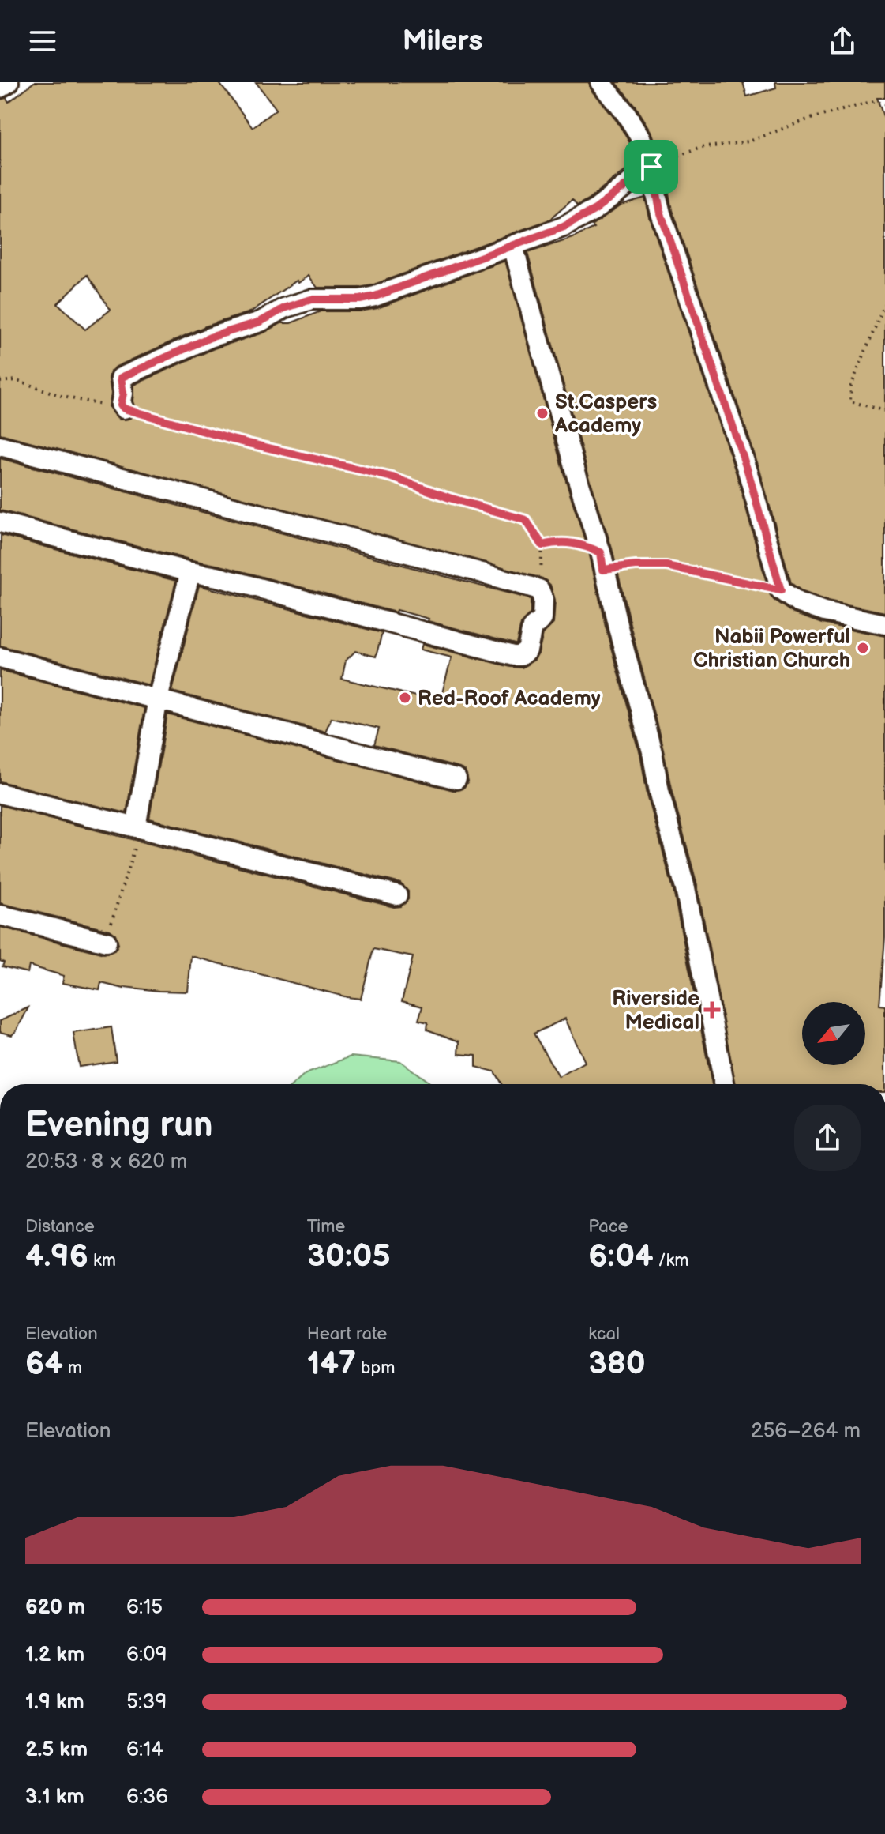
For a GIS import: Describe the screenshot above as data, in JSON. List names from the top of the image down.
{
  "places": {
    "other": ["St.Caspers Academy", "Nabii Powerful Christian Church", "Red-Roof Academy"],
    "health": ["Riverside Medical"]
  },
  "north": "bottom left",
  "page": {
    "header": "Milers",
    "heading": ["Evening run", "20:53 · 8 × 620 m"],
    "stats": [
      ["Distance", "4.96 km"],
      ["Time", "30:05"],
      ["Pace", "6:04 /km"],
      ["Elevation", "64 m"],
      ["Heart rate", "147 bpm"],
      ["kcal", "380"]
    ],
    "chart": ["Elevation", "256–264 m"],
    "list": [
      {
        "name": "620 m",
        "note": "6:15"
      },
      {
        "name": "1.2 km",
        "note": "6:09"
      },
      {
        "name": "1.9 km",
        "note": "5:39"
      },
      {
        "name": "2.5 km",
        "note": "6:14"
      },
      {
        "name": "3.1 km",
        "note": "6:36"
      }
    ]
  }
}
